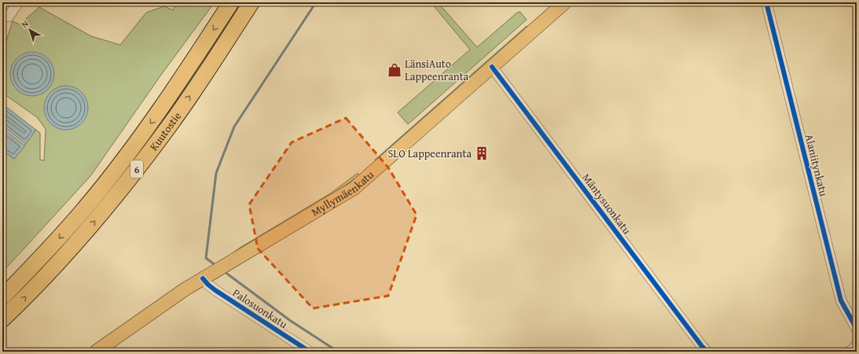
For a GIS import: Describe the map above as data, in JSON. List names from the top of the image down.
{
  "streets": {
    "highway": ["Kuutostie", "6"],
    "main road": ["Myllymäenkatu"],
    "street": ["Alaniitynkatu", "Mäntysuonkatu", "Palosuonkatu"]
  },
  "crossings": [
    ["Myllymäenkatu", "Mäntysuonkatu"],
    ["Myllymäenkatu", "Palosuonkatu"]
  ],
  "places": {
    "shop": ["LänsiAuto Lappeenranta"],
    "building": ["SLO Lappeenranta"]
  },
  "north": "top left"
}
